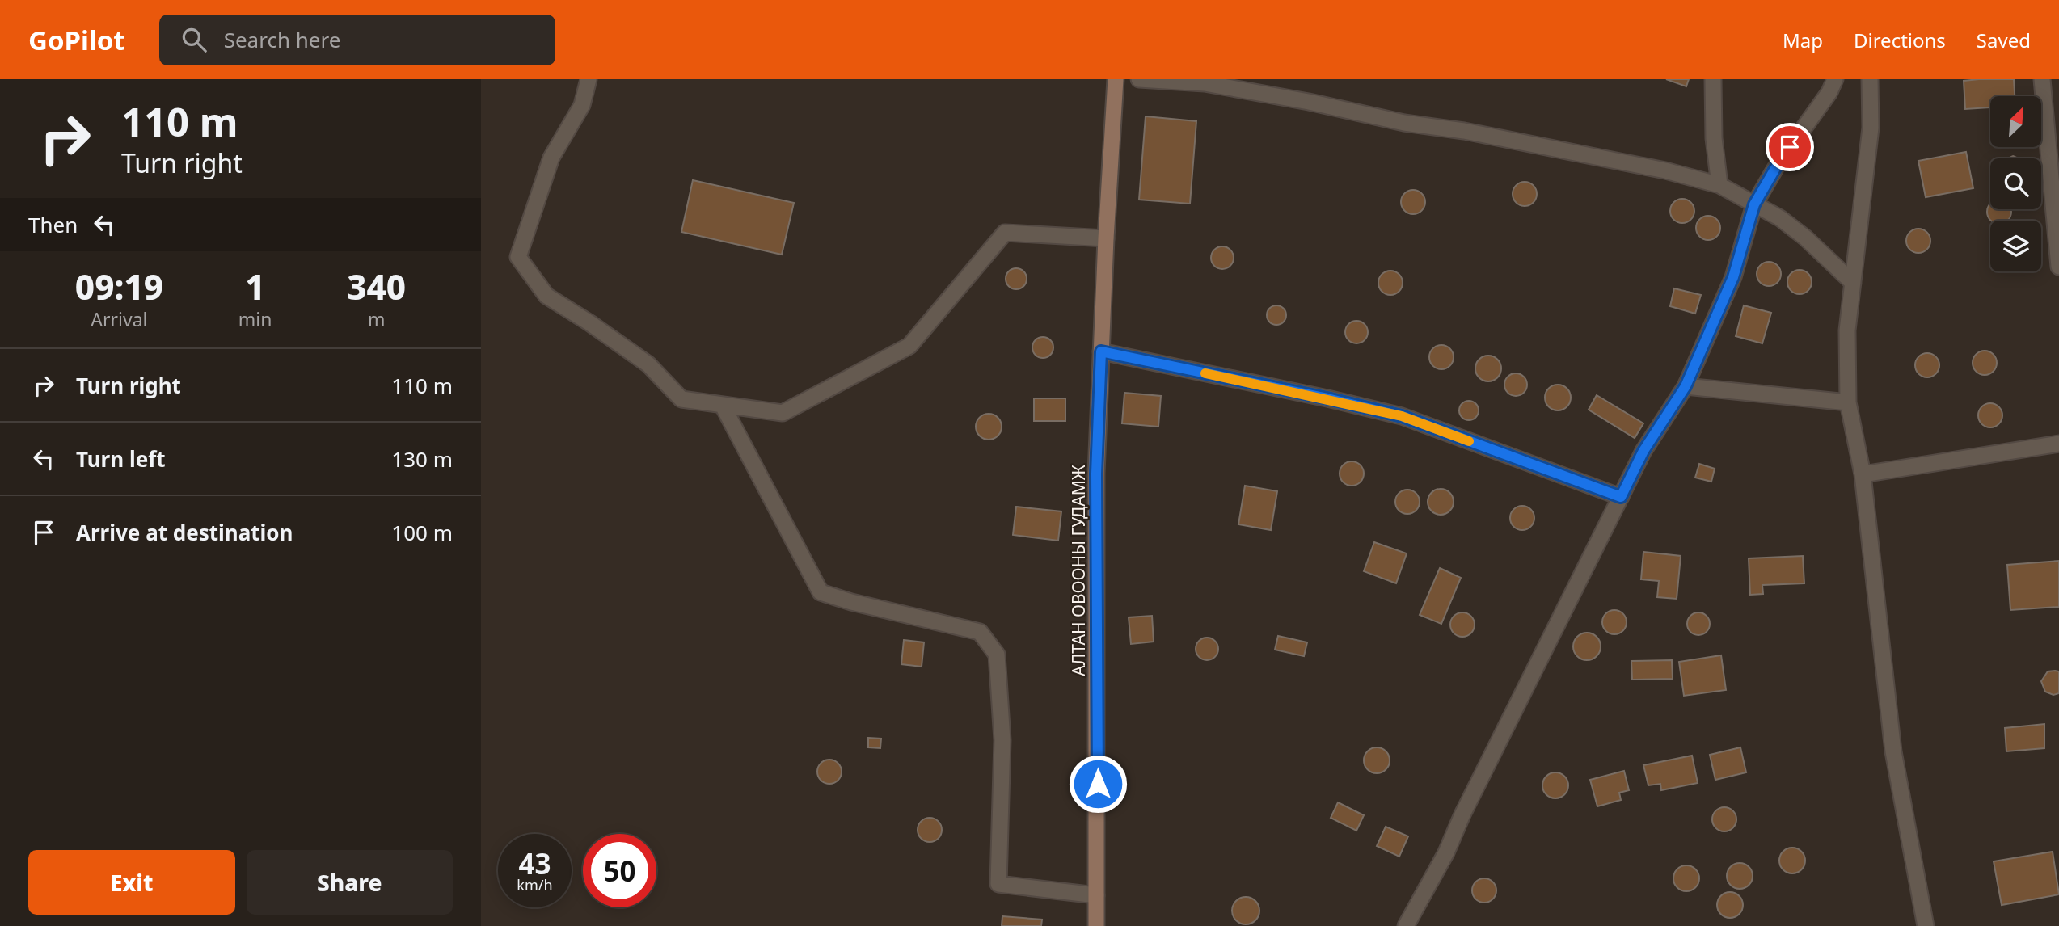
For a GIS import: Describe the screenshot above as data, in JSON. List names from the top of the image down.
{
  "streets": {
    "main road": ["АЛТАН ОВООНЫ ГУДАМЖ"]
  },
  "north": "top right",
  "page": {
    "header": "GoPilot",
    "search": "Search here",
    "nav": ["Map", "Directions", "Saved"],
    "turn": ["110 m", "Turn right"],
    "then": "Then",
    "eta": [
      "09:19",
      "Arrival",
      "1",
      "min",
      "340",
      "m"
    ],
    "list": [
      {
        "name": "Turn right",
        "value": "110 m"
      },
      {
        "name": "Turn left",
        "value": "130 m"
      },
      {
        "name": "Arrive at destination",
        "value": "100 m"
      }
    ],
    "speed": "43 km/h",
    "limit": "50",
    "buttons": ["Exit", "Share"]
  }
}
